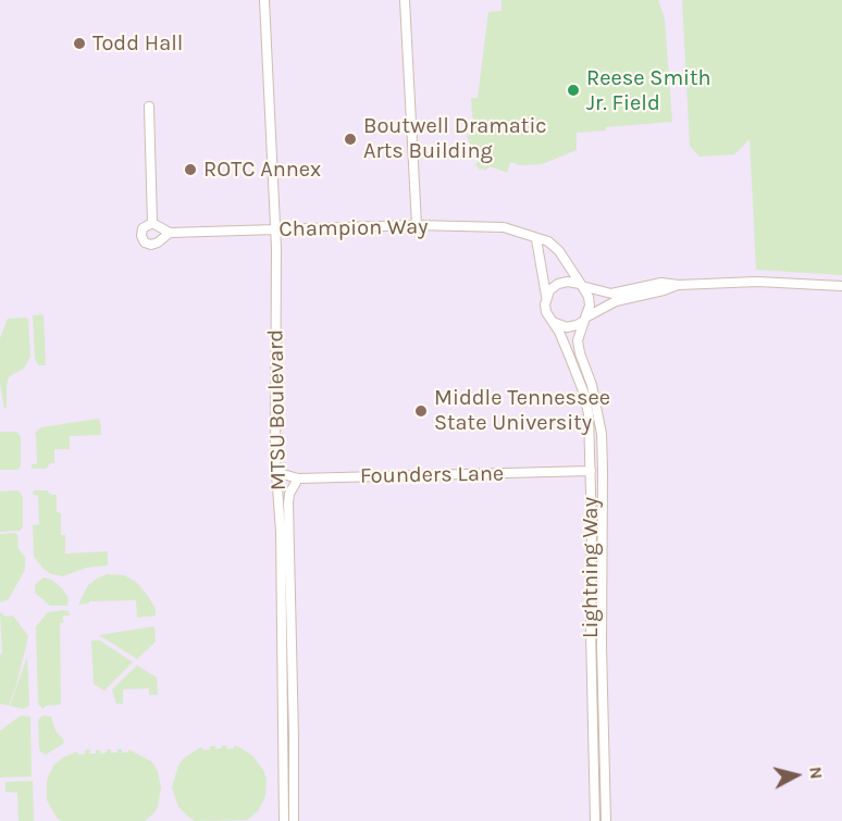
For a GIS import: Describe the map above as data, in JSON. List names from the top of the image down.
{
  "streets": {
    "street": [
      "Champion Way",
      "MTSU Boulevard",
      "Founders Lane",
      "Lightning Way"
    ]
  },
  "crossings": [
    ["Champion Way", "MTSU Boulevard"],
    ["Champion Way", "Lightning Way"],
    ["MTSU Boulevard", "Founders Lane"],
    ["Founders Lane", "Lightning Way"]
  ],
  "places": [
    "Todd Hall",
    "Reese Smith Jr. Field",
    "Boutwell Dramatic Arts Building",
    "ROTC Annex",
    "Middle Tennessee State University"
  ],
  "north": "right"
}
